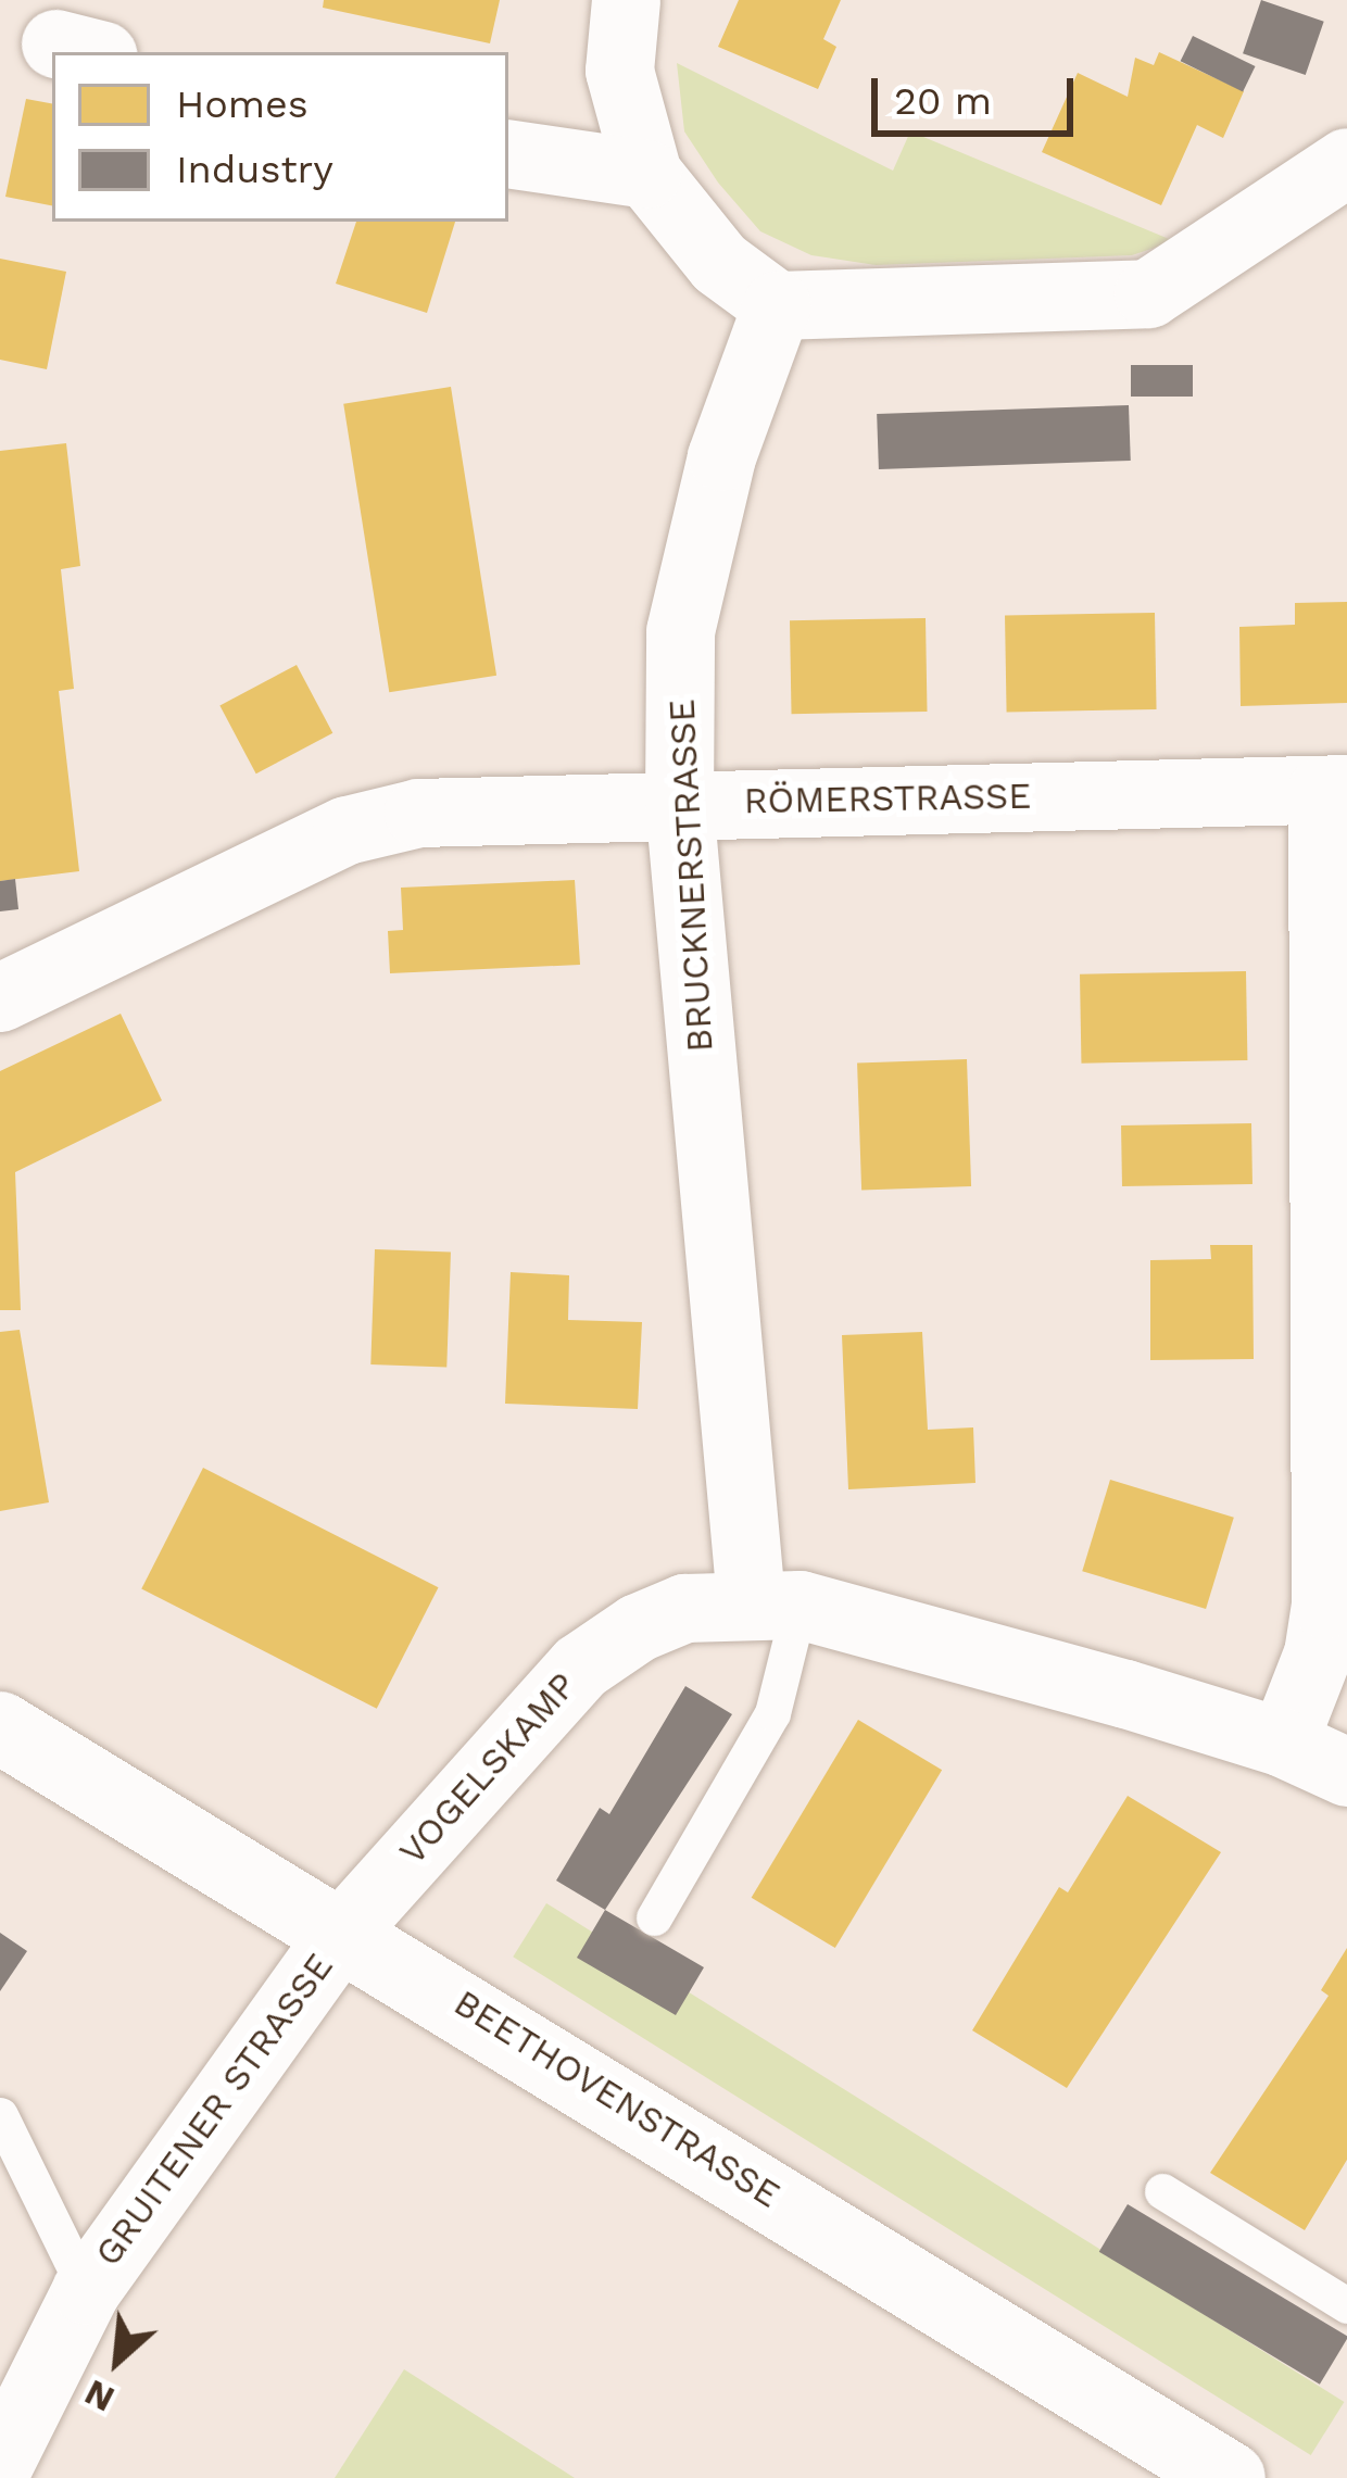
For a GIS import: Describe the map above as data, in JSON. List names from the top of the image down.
{
  "streets": {
    "main road": ["BEETHOVENSTRASSE"],
    "street": [
      "RÖMERSTRASSE",
      "BRUCKNERSTRASSE",
      "VOGELSKAMP",
      "GRUITENER STRASSE"
    ]
  },
  "crossings": [
    ["RÖMERSTRASSE", "BRUCKNERSTRASSE"],
    ["BRUCKNERSTRASSE", "VOGELSKAMP"],
    ["VOGELSKAMP", "BEETHOVENSTRASSE"],
    ["VOGELSKAMP", "GRUITENER STRASSE"],
    ["BEETHOVENSTRASSE", "GRUITENER STRASSE"]
  ],
  "legend": ["Homes", "Industry"],
  "scale_bar": "20 m",
  "north": "bottom left"
}
